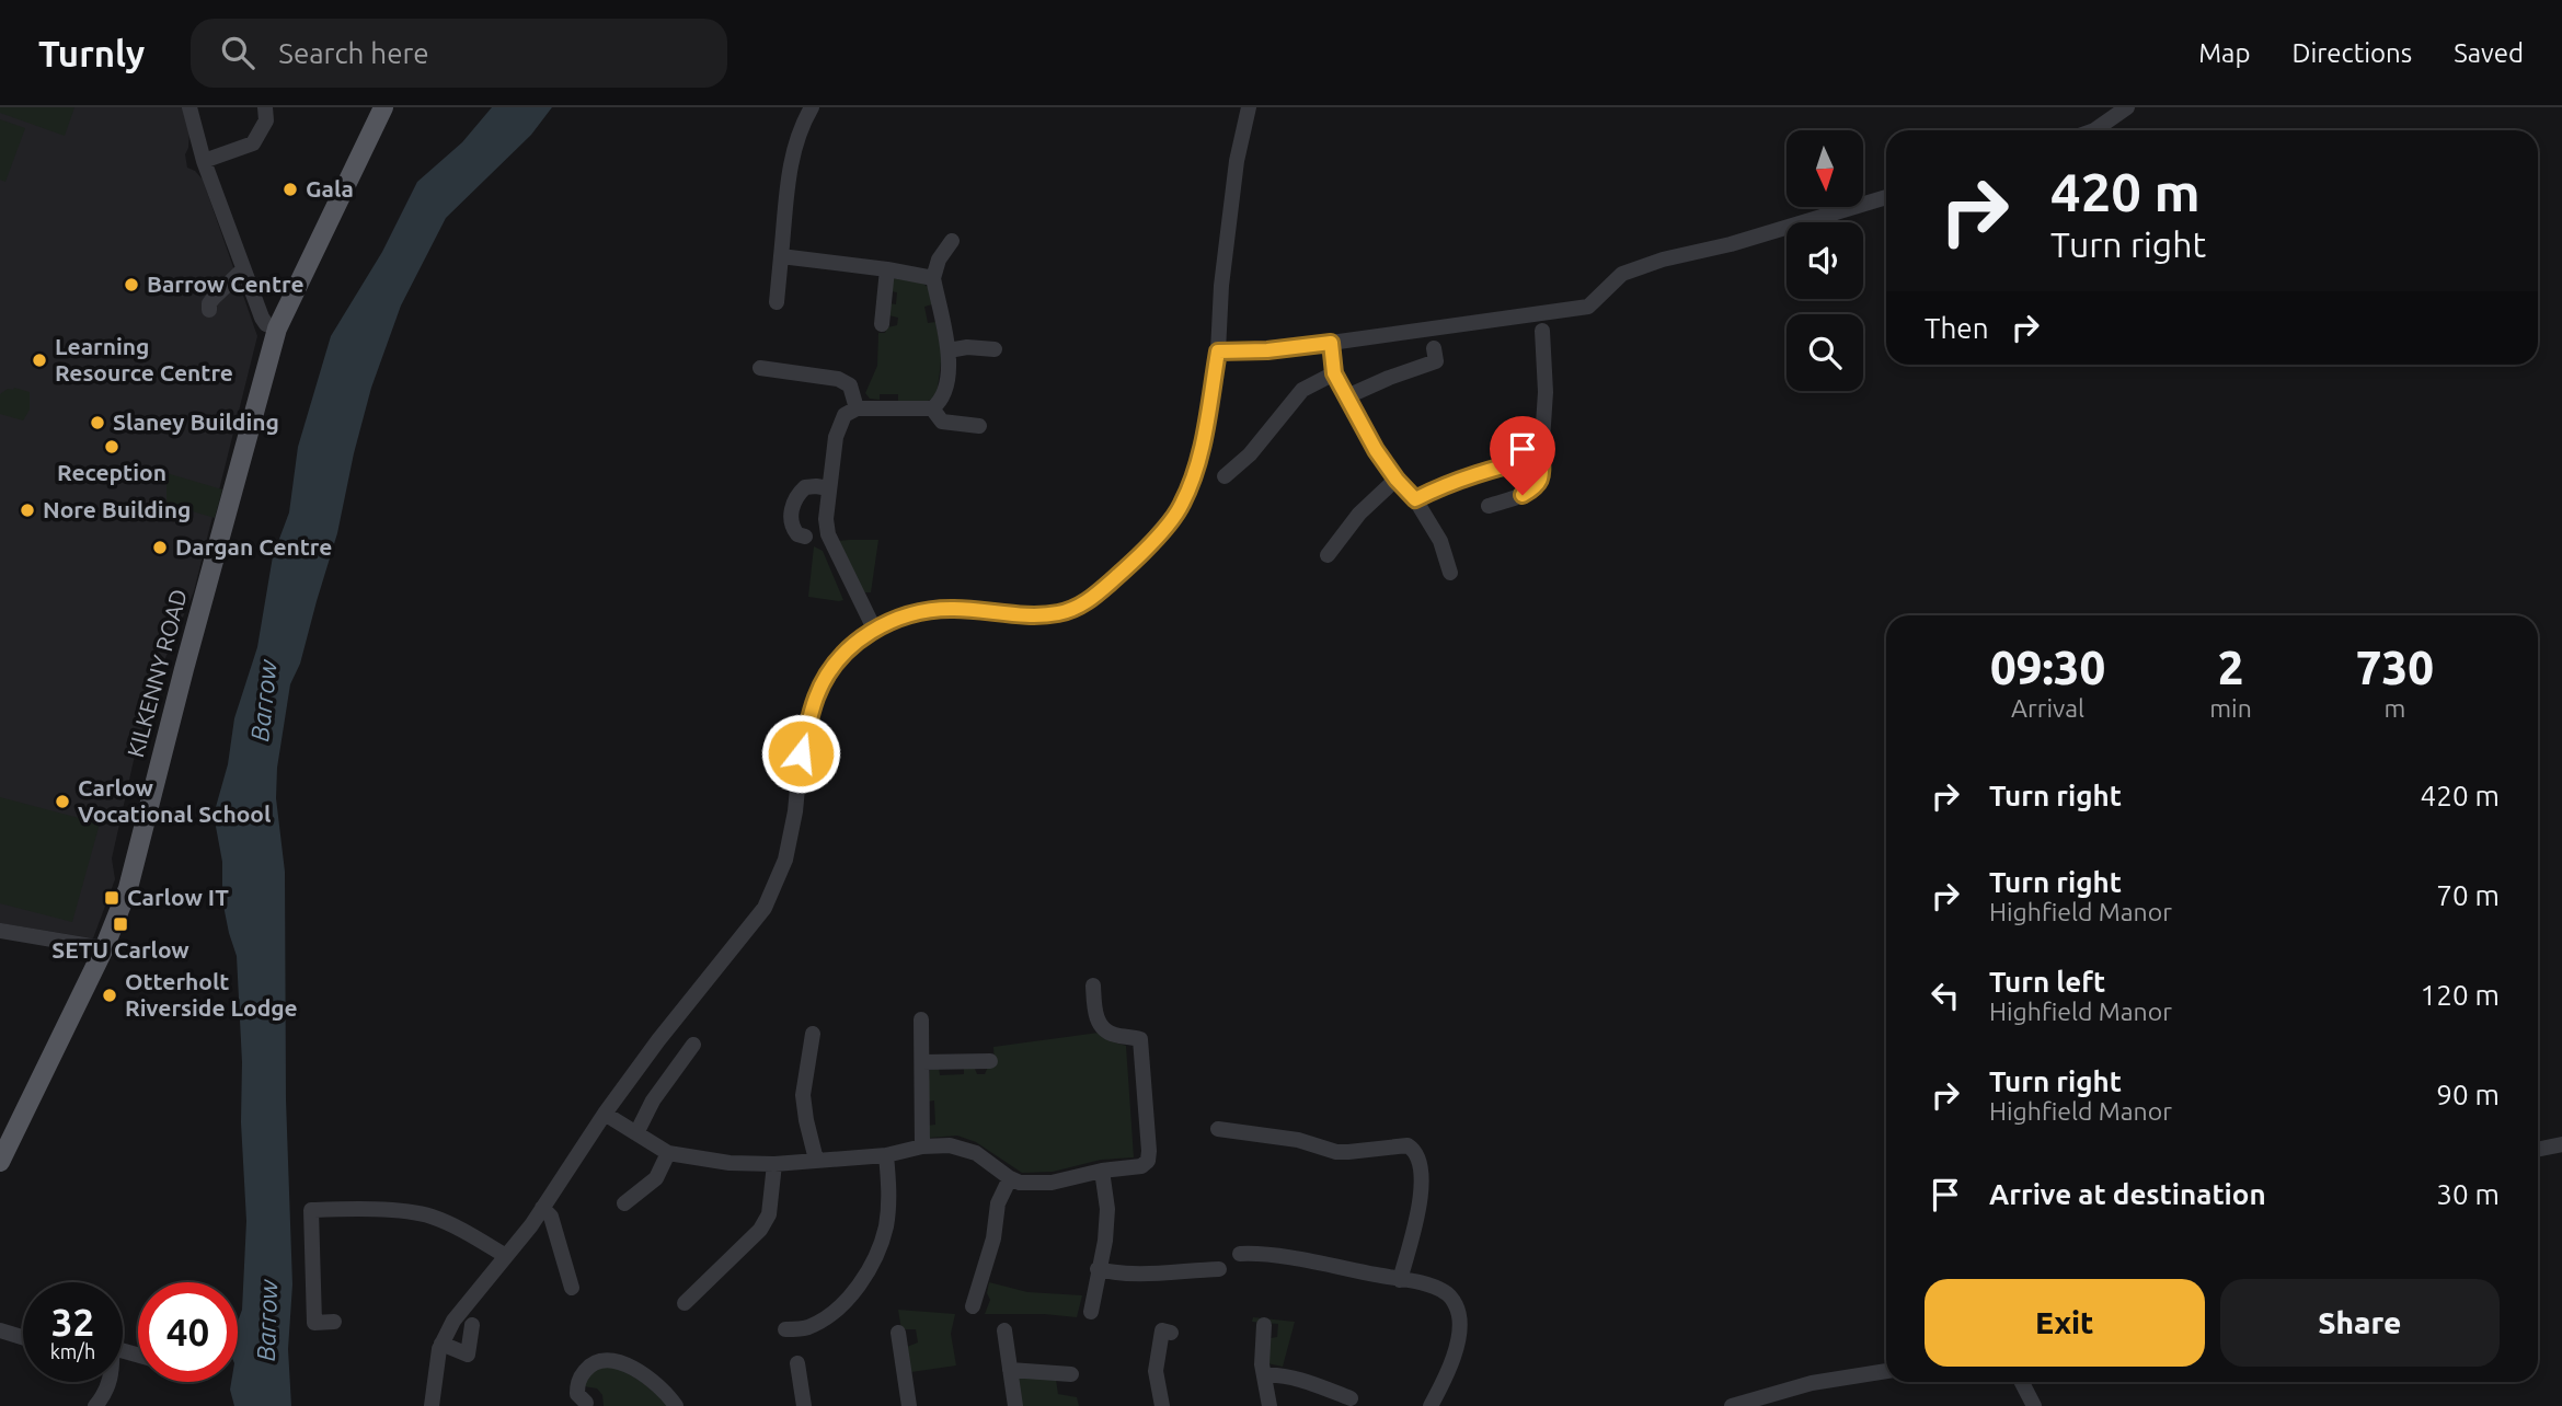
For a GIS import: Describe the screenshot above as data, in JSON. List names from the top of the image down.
{
  "streets": {
    "main road": ["KILKENNY ROAD"]
  },
  "water": ["Barrow"],
  "places": {
    "other": [
      "Gala",
      "Barrow Centre",
      "Learning Resource Centre",
      "Slaney Building",
      "Reception",
      "Nore Building",
      "Dargan Centre",
      "Carlow Vocational School",
      "Otterholt Riverside Lodge"
    ],
    "transit": ["Carlow IT", "SETU Carlow"]
  },
  "north": "bottom",
  "page": {
    "header": "Turnly",
    "search": "Search here",
    "nav": ["Map", "Directions", "Saved"],
    "turn": ["420 m", "Turn right"],
    "then": "Then",
    "eta": [
      "09:30",
      "Arrival",
      "2",
      "min",
      "730",
      "m"
    ],
    "list": [
      {
        "name": "Turn right",
        "value": "420 m"
      },
      {
        "name": "Turn right",
        "note": "Highfield Manor",
        "value": "70 m"
      },
      {
        "name": "Turn left",
        "note": "Highfield Manor",
        "value": "120 m"
      },
      {
        "name": "Turn right",
        "note": "Highfield Manor",
        "value": "90 m"
      },
      {
        "name": "Arrive at destination",
        "value": "30 m"
      }
    ],
    "buttons": ["Exit", "Share"],
    "speed": "32 km/h",
    "limit": "40"
  }
}
